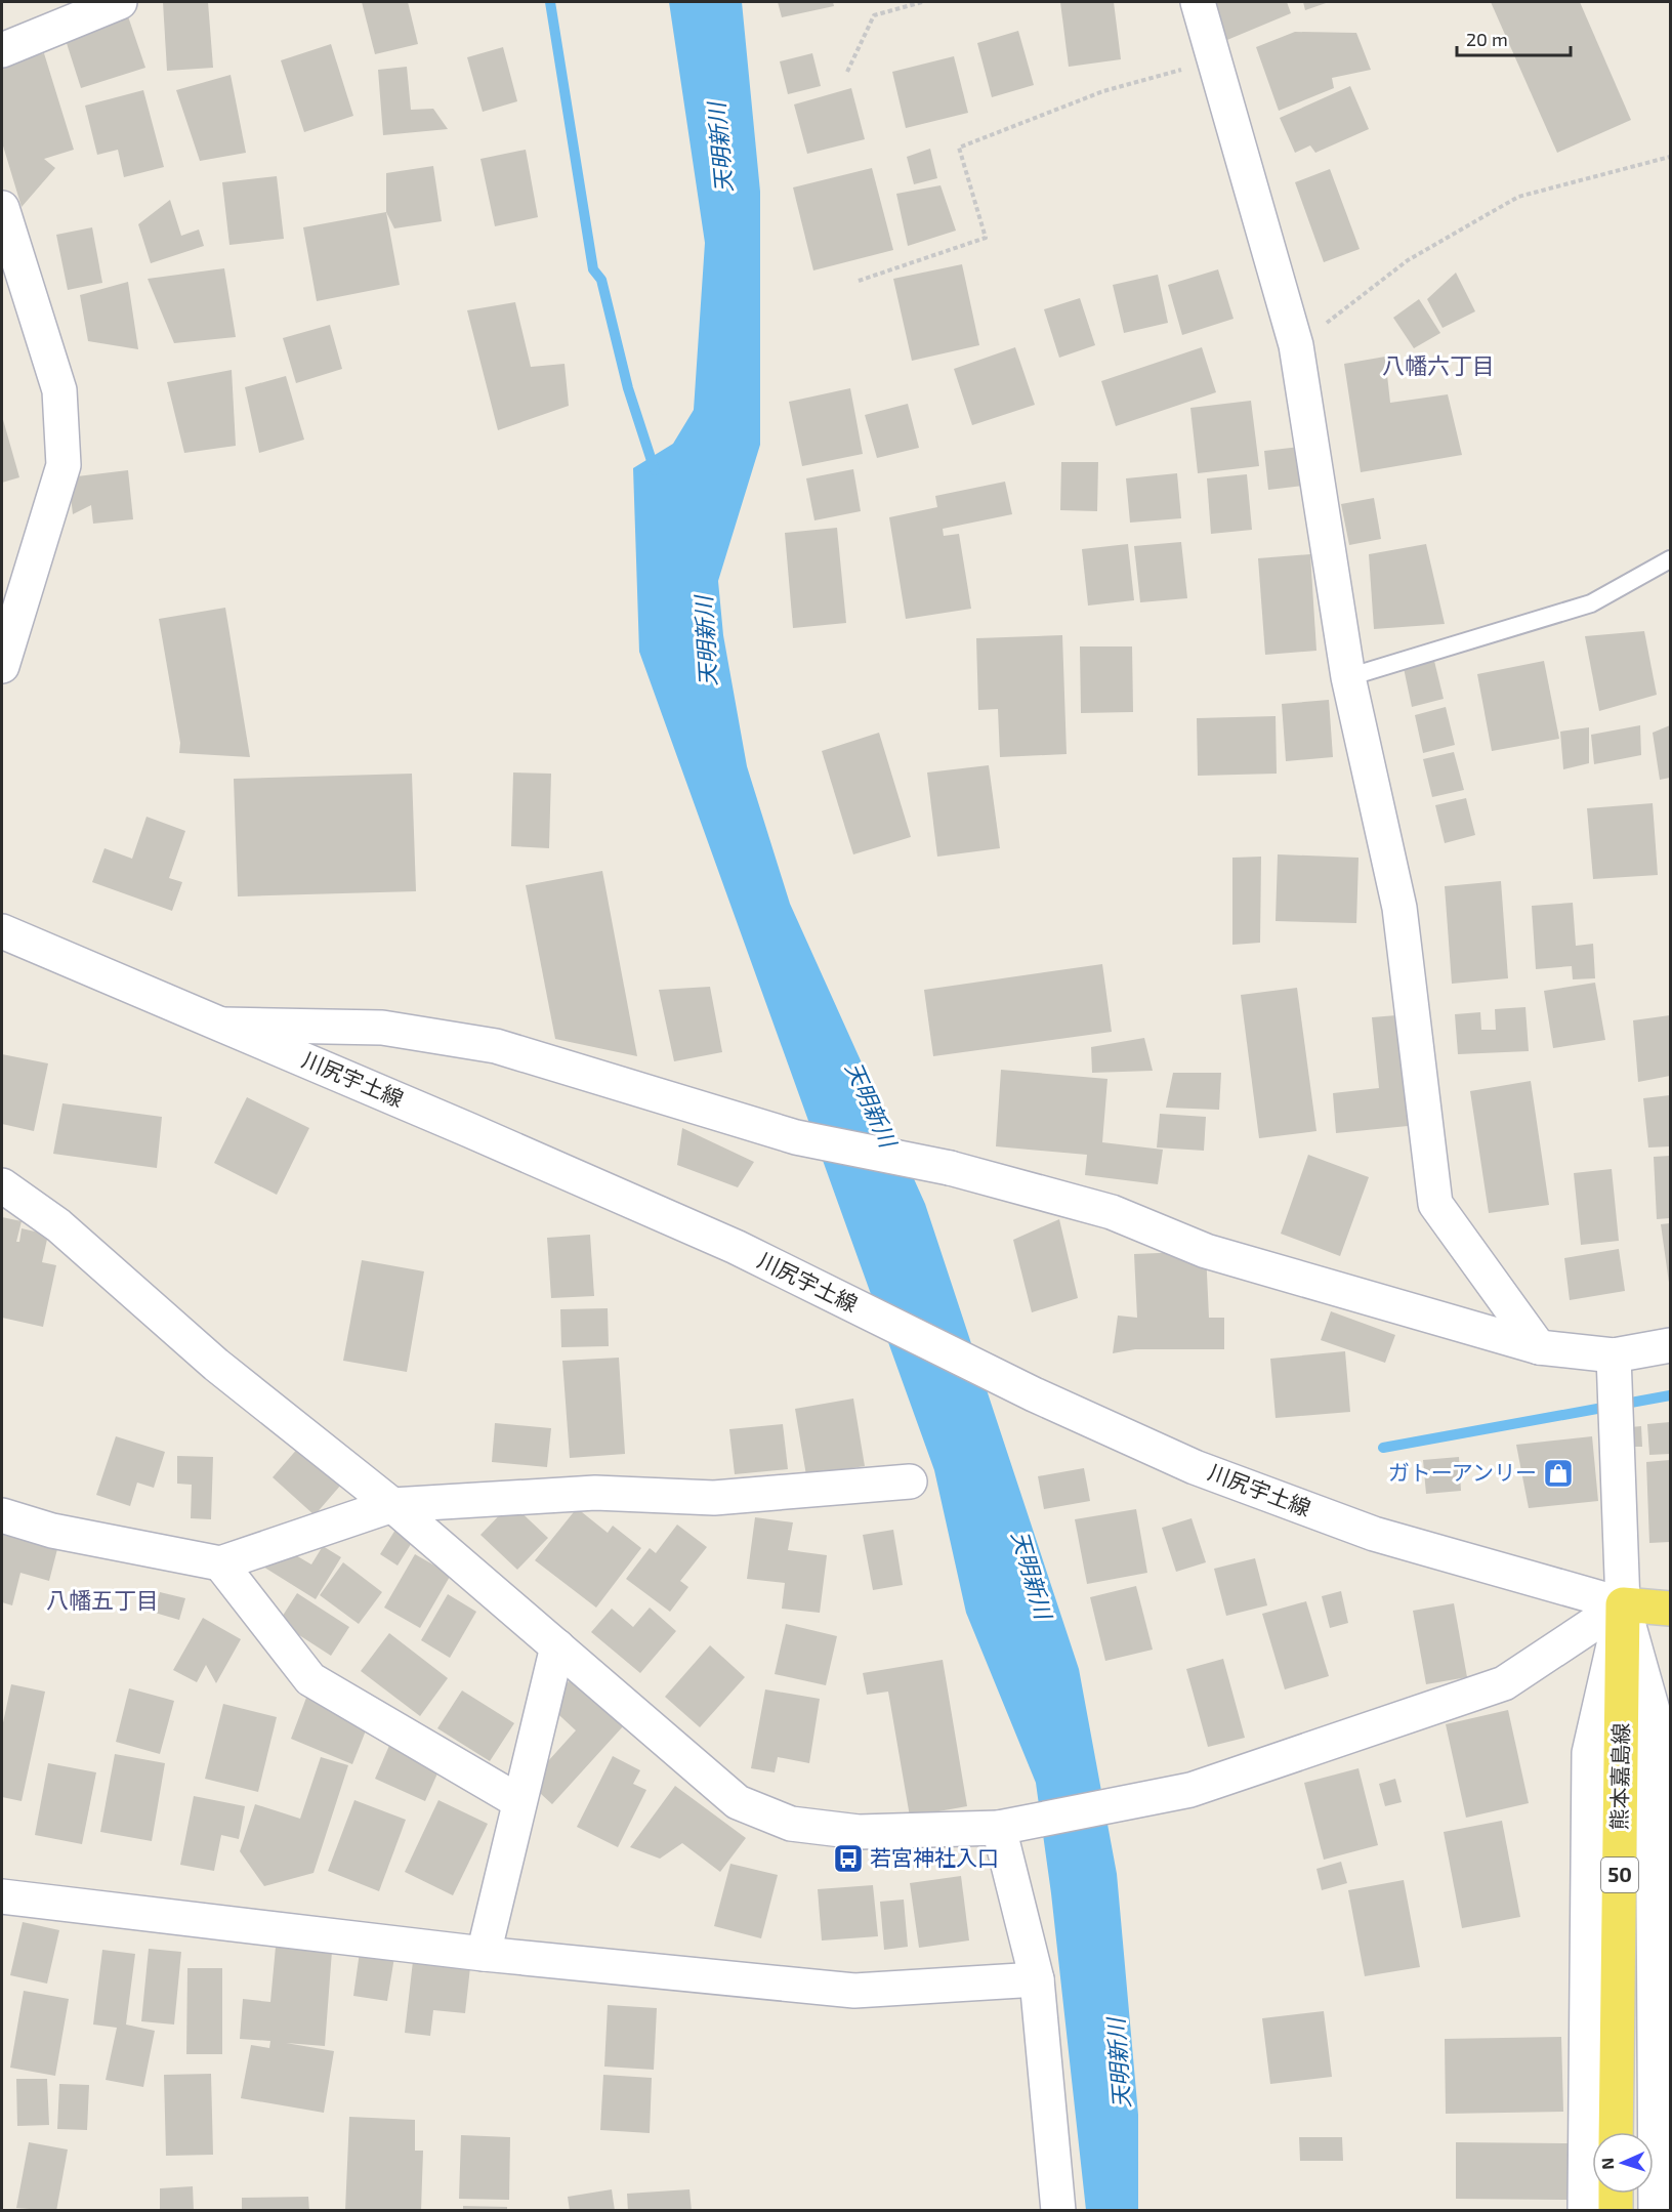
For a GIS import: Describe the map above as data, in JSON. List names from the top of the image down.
{
  "streets": {
    "main road": ["熊本嘉島線", "50"],
    "street": ["川尻宇土線"]
  },
  "crossings": [
    ["川尻宇土線", "熊本嘉島線"]
  ],
  "districts": ["八幡六丁目", "八幡五丁目"],
  "water": ["天明新川"],
  "places": {
    "shop": ["ガトーアンリー"],
    "bus stop": ["若宮神社入口"]
  },
  "scale_bar": "20 m",
  "north": "left"
}
